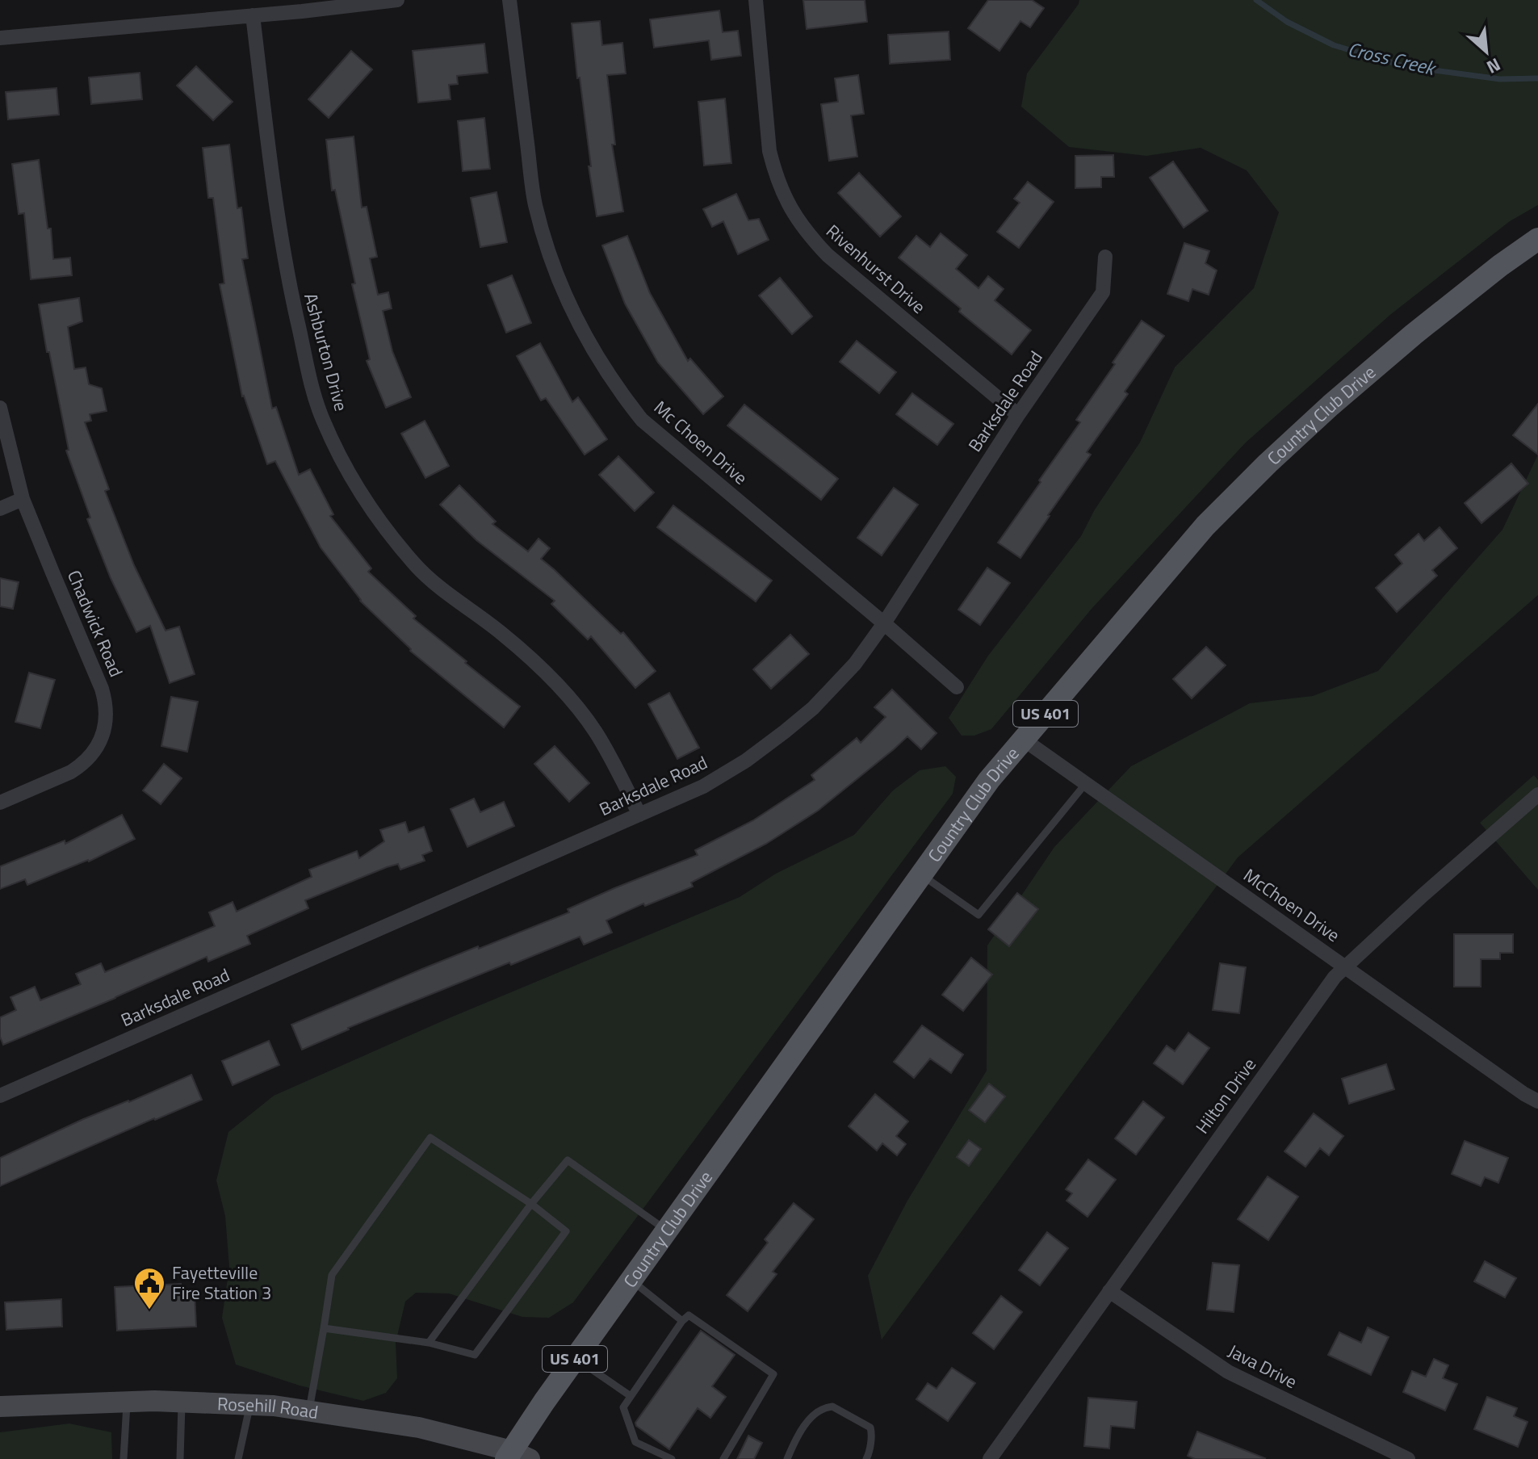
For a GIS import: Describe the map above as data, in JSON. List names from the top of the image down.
{
  "streets": {
    "main road": ["Country Club Drive", "US 401", "Rosehill Road"],
    "street": [
      "Rivenhurst Drive",
      "Ashburton Drive",
      "Barksdale Road",
      "Mc Choen Drive",
      "Chadwick Road",
      "McChoen Drive",
      "Hilton Drive",
      "Java Drive"
    ]
  },
  "crossings": [
    ["Rivenhurst Drive", "Barksdale Road"],
    ["Ashburton Drive", "Barksdale Road"],
    ["Barksdale Road", "Mc Choen Drive"],
    ["Country Club Drive", "McChoen Drive"],
    ["Country Club Drive", "Rosehill Road"],
    ["McChoen Drive", "Hilton Drive"],
    ["Hilton Drive", "Java Drive"]
  ],
  "water": ["Cross Creek"],
  "places": {
    "public building": ["Fayetteville Fire Station 3"]
  },
  "north": "bottom right"
}
